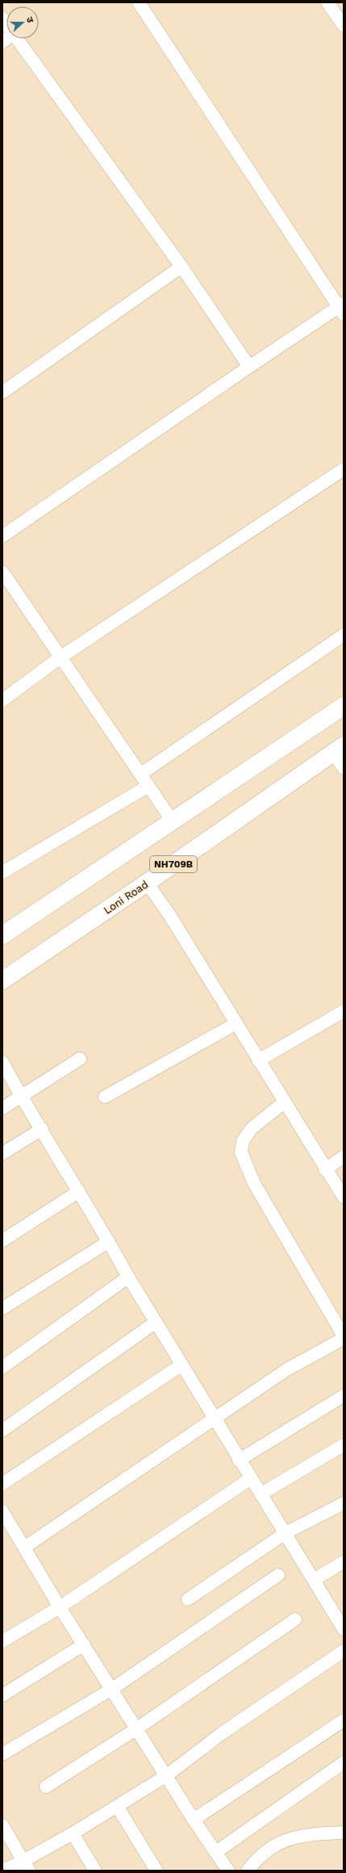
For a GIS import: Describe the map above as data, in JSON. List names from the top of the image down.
{
  "streets": {
    "highway": ["NH709B", "Loni Road"]
  },
  "north": "right"
}
